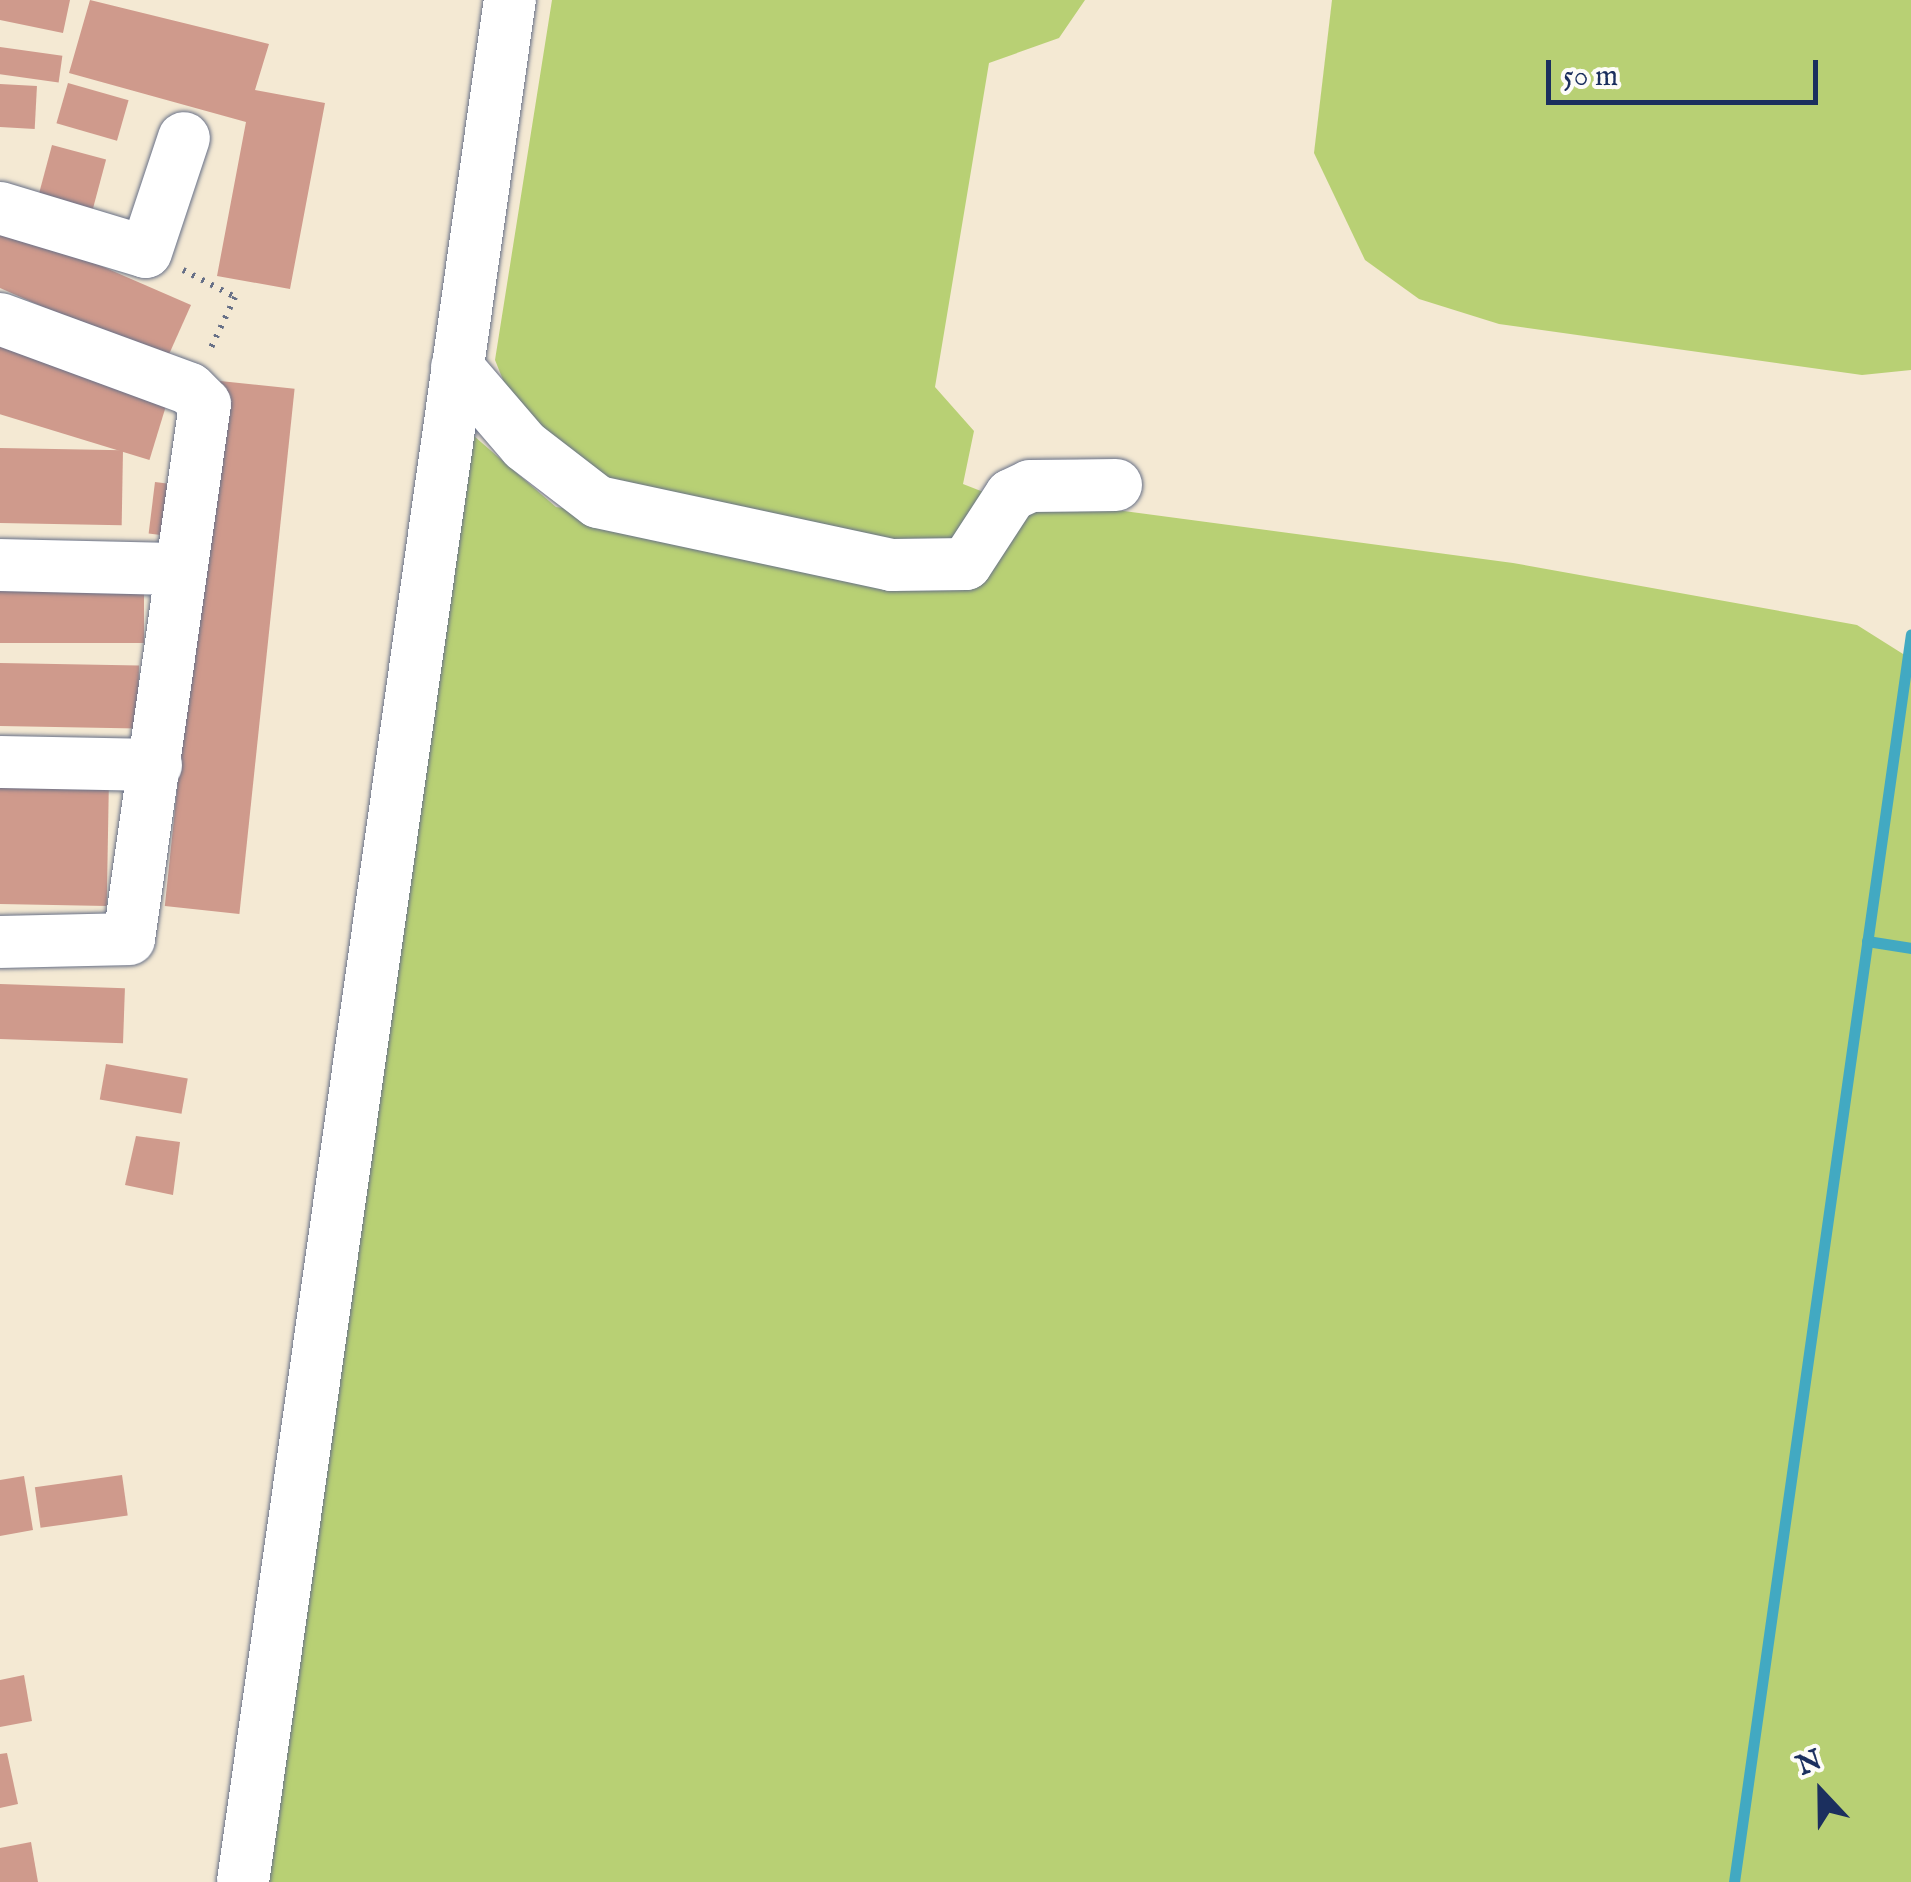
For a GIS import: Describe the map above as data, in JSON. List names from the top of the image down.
{
  "scale_bar": "50 m",
  "north": "top"
}
